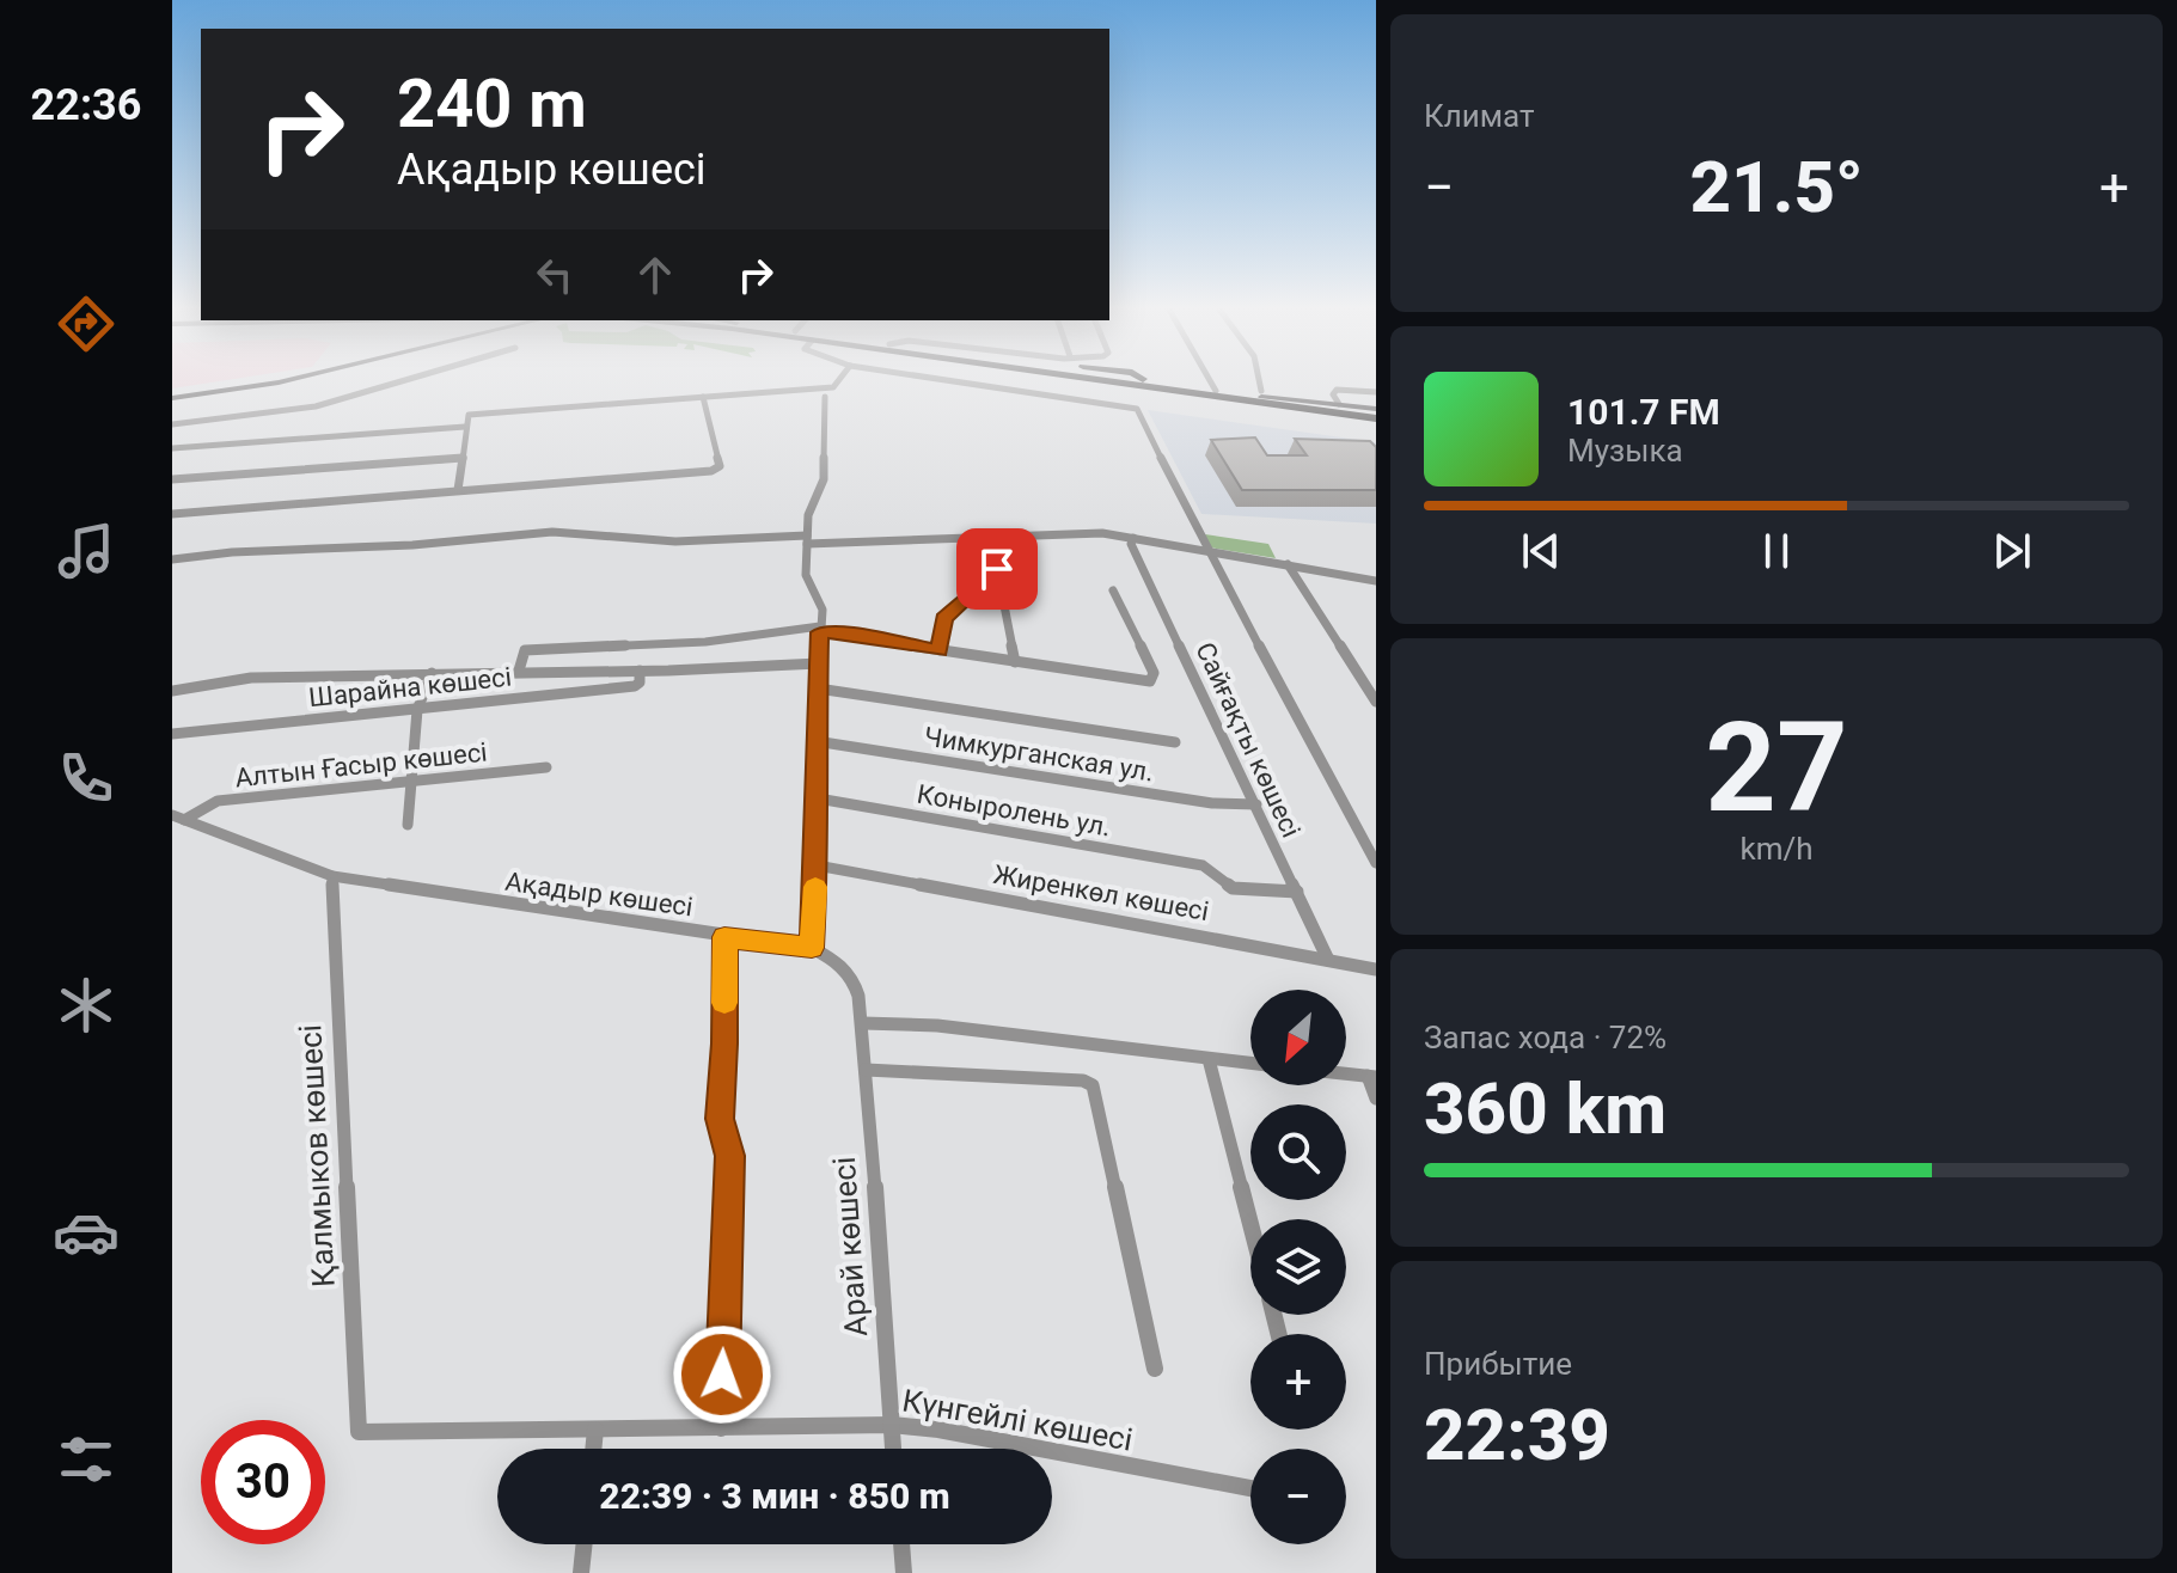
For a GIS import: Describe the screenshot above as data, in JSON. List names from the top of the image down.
{
  "streets": {
    "street": [
      "Шарайна көшесі",
      "Сайғақты көшесі",
      "Чимкурганская ул.",
      "Алтын Ғасыр көшесі",
      "Коныролень ул.",
      "Жиренкөл көшесі",
      "Ақадыр көшесі",
      "Қалмыков көшесі",
      "Арай көшесі",
      "Күнгейлі көшесі"
    ]
  },
  "crossings": [
    ["Сайғақты көшесі", "Чимкурганская ул."],
    ["Сайғақты көшесі", "Коныролень ул."],
    ["Сайғақты көшесі", "Жиренкөл көшесі"],
    ["Алтын Ғасыр көшесі", "Ақадыр көшесі"],
    ["Ақадыр көшесі", "Қалмыков көшесі"],
    ["Ақадыр көшесі", "Арай көшесі"],
    ["Қалмыков көшесі", "Күнгейлі көшесі"],
    ["Арай көшесі", "Күнгейлі көшесі"]
  ],
  "north": "bottom left",
  "page": {
    "tabs": "22:36",
    "tile": [
      "Климат",
      ["27", "km/h"],
      ["Запас хода · 72%", "360 km"],
      ["Прибытие", "22:39"]
    ],
    "turn": ["240 m", "Ақадыр көшесі"],
    "heat": ["−", "21.5°", "+"],
    "song": ["101.7 FM", "Музыка"],
    "map_buttons": ["+", "−"],
    "limit": "30",
    "trip": "22:39 · 3 мин · 850 m"
  }
}
